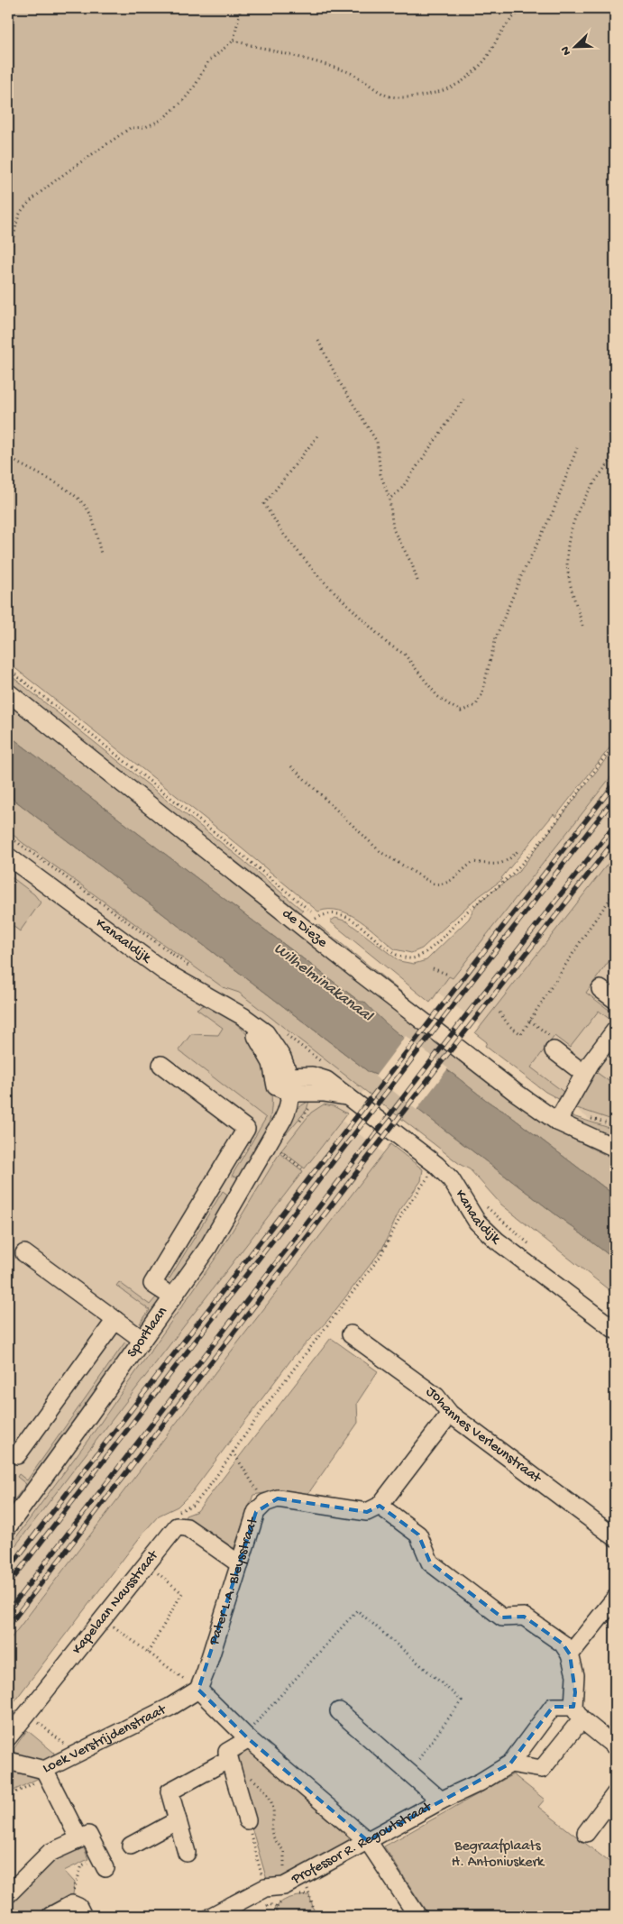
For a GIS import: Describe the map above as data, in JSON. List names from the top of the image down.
{
  "streets": {
    "street": [
      "de Dieze",
      "Kanaaldijk",
      "Sportlaan",
      "Johannes Verleunstraat",
      "Pater L.A. Bleysstraat",
      "Kapelaan Nausstraat",
      "Loek Verstrijdenstraat",
      "Professor R. Regoutstraat"
    ]
  },
  "crossings": [
    ["Kanaaldijk", "Sportlaan"],
    ["Pater L.A. Bleysstraat", "Kapelaan Nausstraat"],
    ["Pater L.A. Bleysstraat", "Loek Verstrijdenstraat"]
  ],
  "water": ["Wilhelminakanaal"],
  "parks": ["Begraafplaats H. Antoniuskerk"],
  "north": "bottom left"
}
